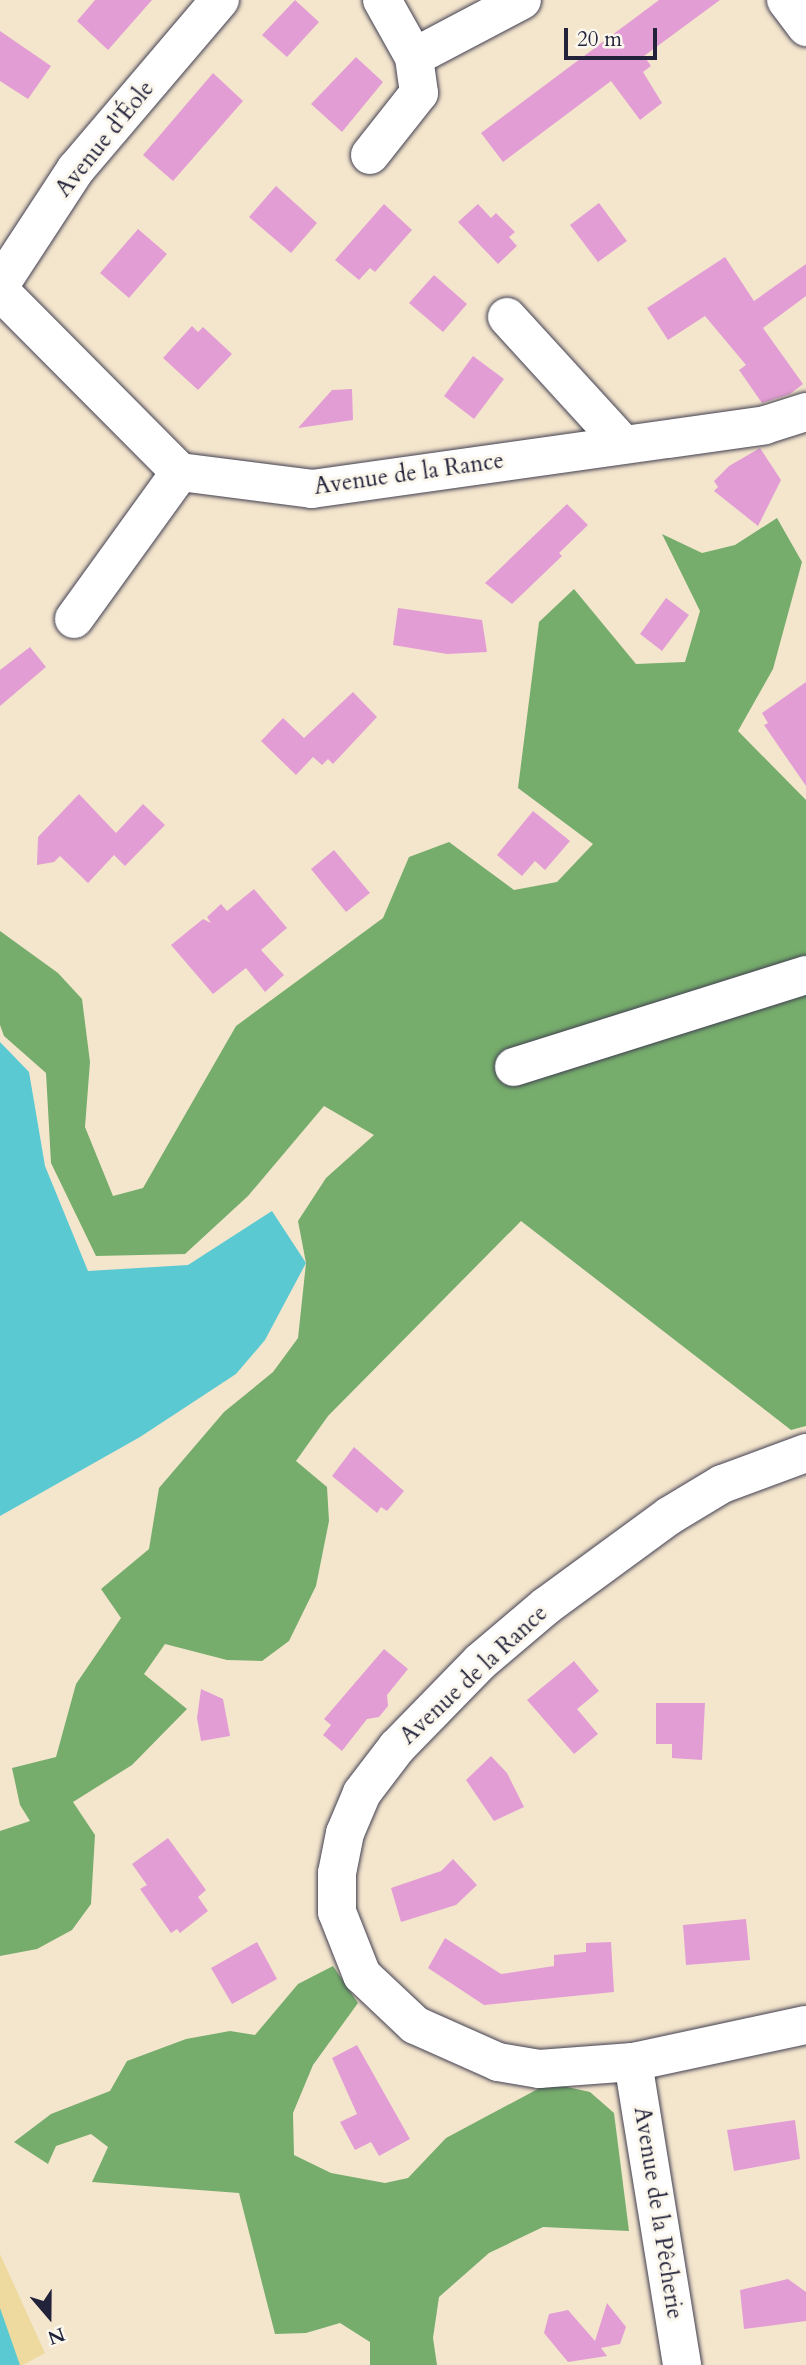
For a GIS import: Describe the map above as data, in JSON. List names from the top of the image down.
{
  "streets": {
    "street": ["Avenue d'Éole", "Avenue de la Rance", "Avenue de la Pêcherie"]
  },
  "crossings": [
    ["Avenue de la Rance", "Avenue de la Pêcherie"]
  ],
  "scale_bar": "20 m",
  "north": "bottom"
}
